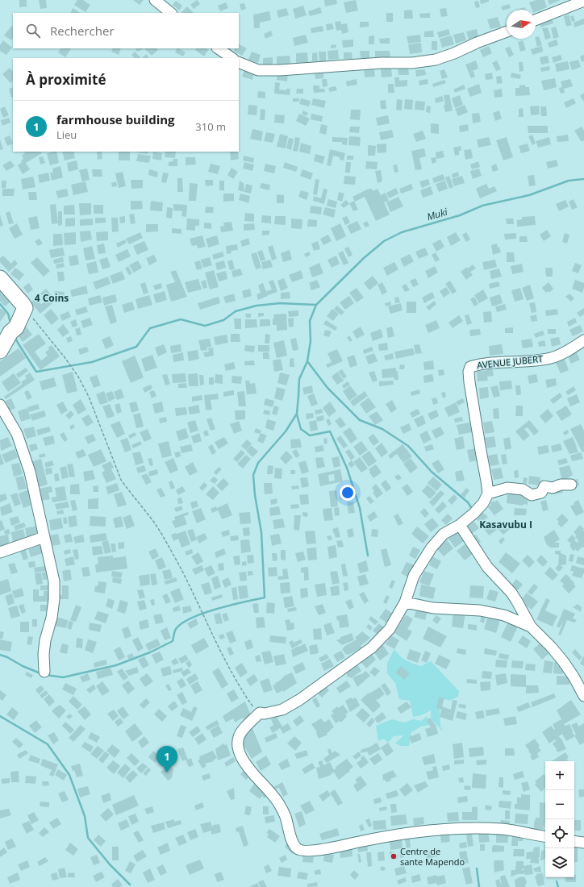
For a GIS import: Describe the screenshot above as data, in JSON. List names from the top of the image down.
{
  "streets": {
    "street": ["AVENUE JUBERT"]
  },
  "districts": ["4 Coins", "Kasavubu I"],
  "water": ["Muki"],
  "places": ["Centre de sante Mapendo"],
  "north": "right",
  "page": {
    "search": "Rechercher",
    "heading": "À proximité",
    "list": [
      {
        "mark": "1",
        "name": "farmhouse building",
        "note": "Lieu",
        "value": "310 m"
      }
    ],
    "pins": "1",
    "map_buttons": ["+", "−"]
  }
}
